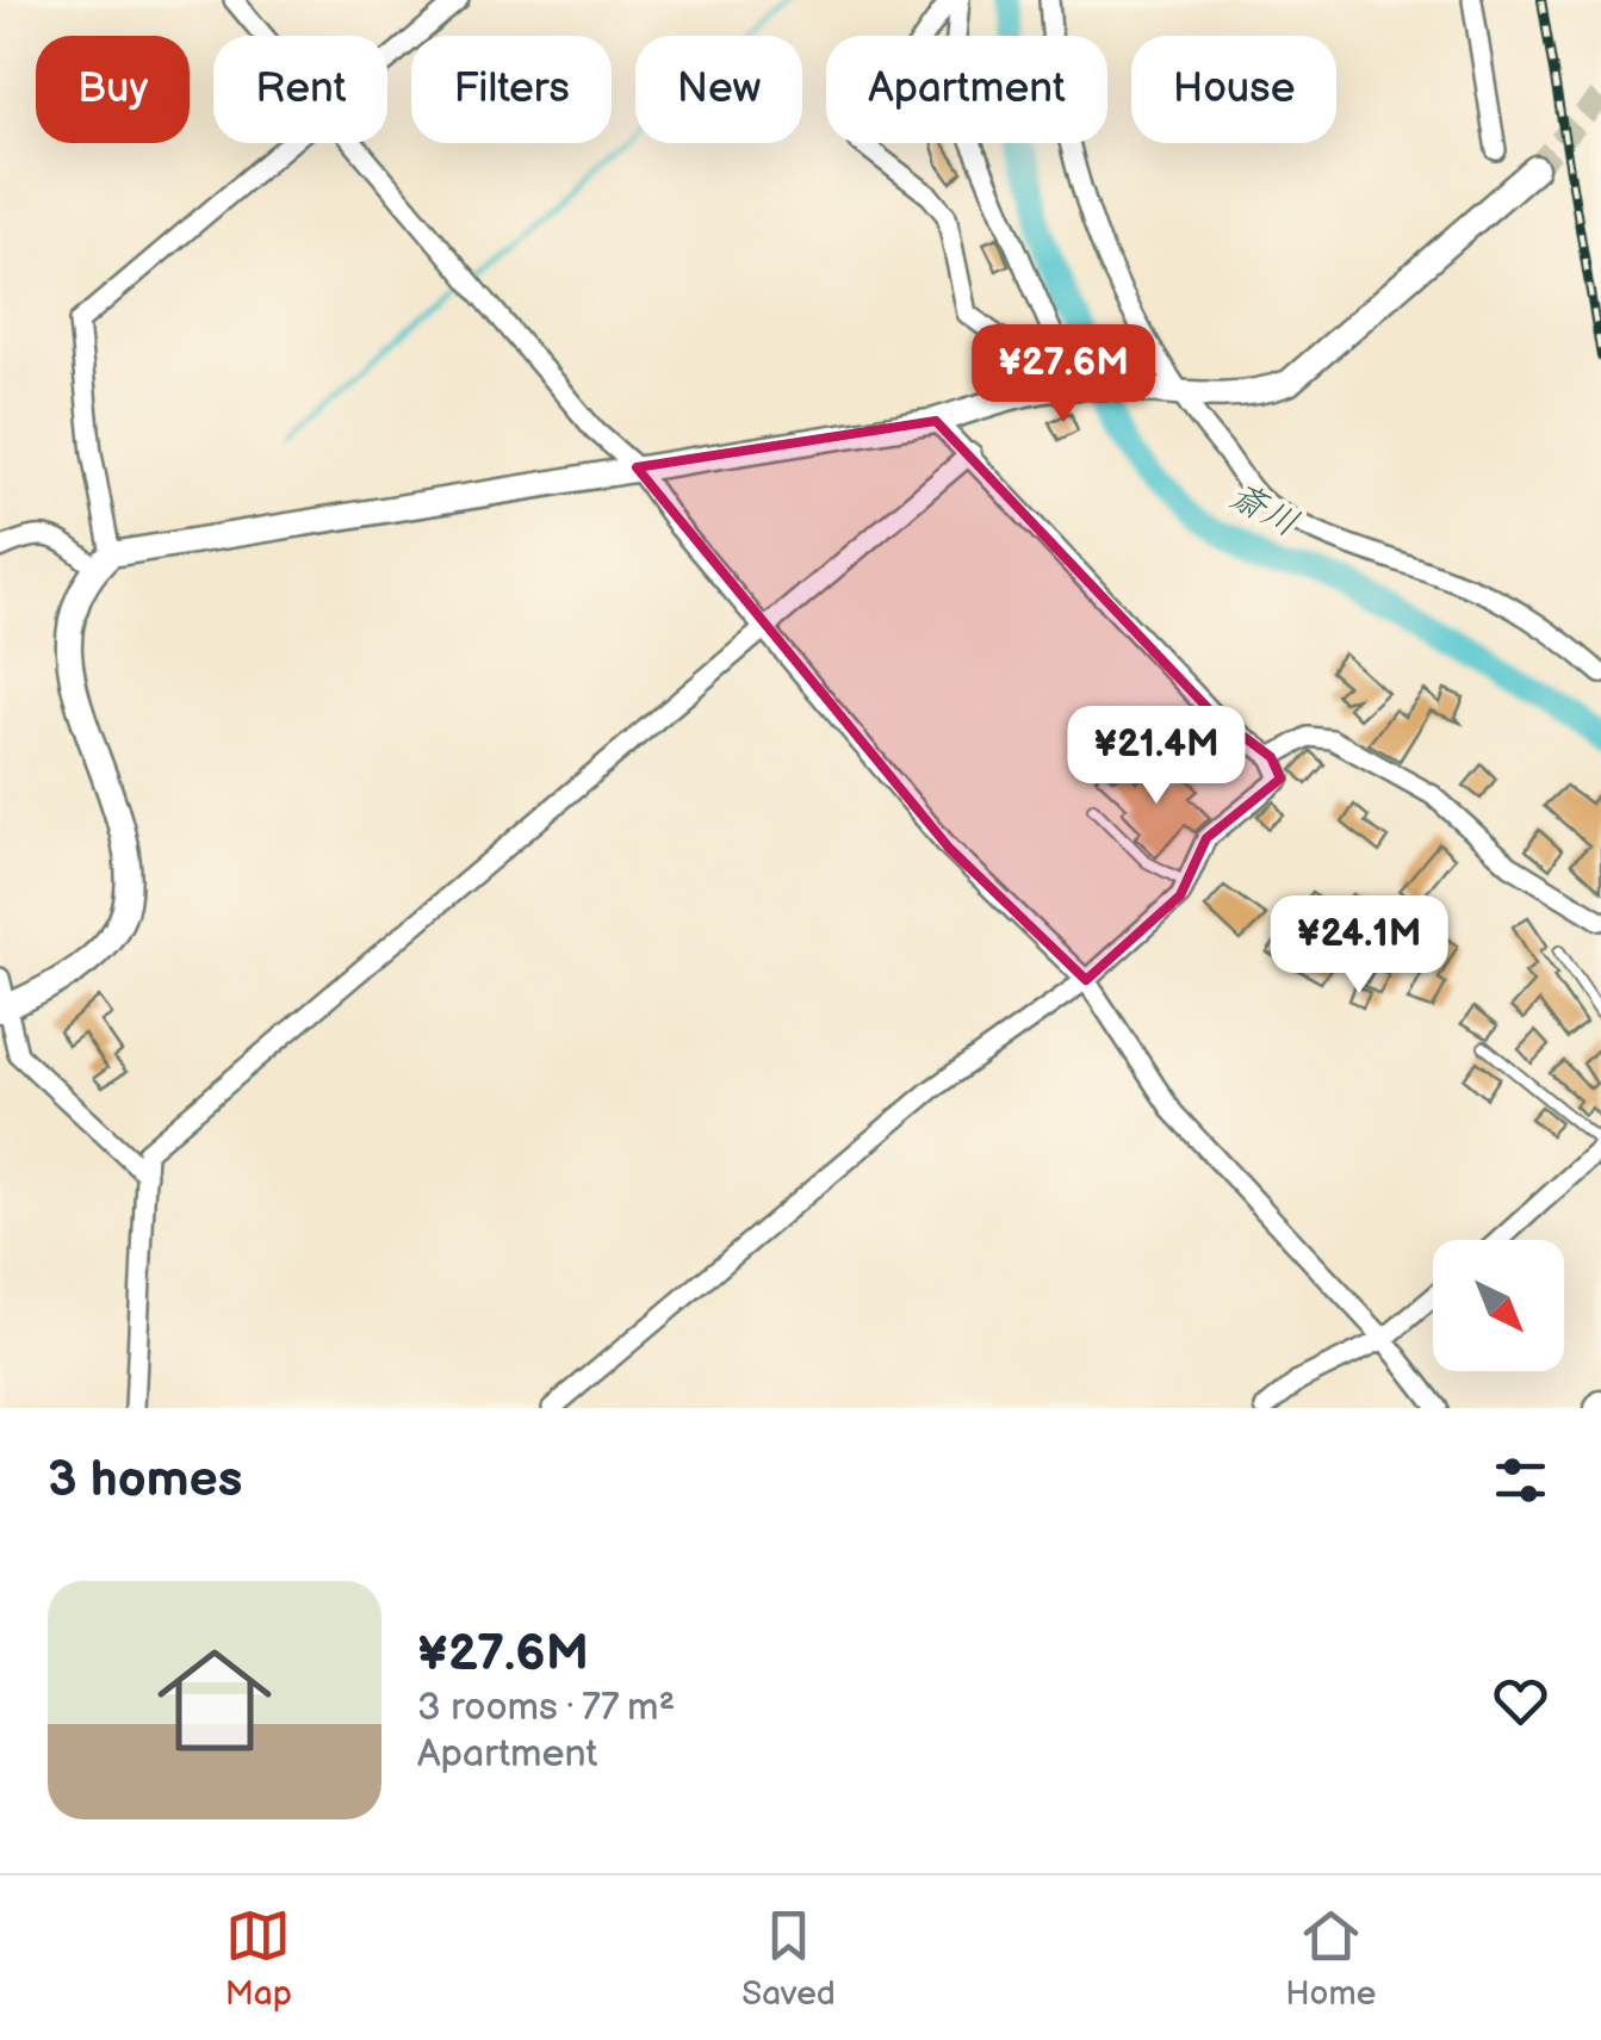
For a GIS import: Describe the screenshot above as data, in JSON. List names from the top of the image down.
{
  "water": ["斎川"],
  "north": "bottom right",
  "page": {
    "chip": [
      "Buy",
      "Rent",
      "Filters",
      "New",
      "Apartment",
      "House"
    ],
    "price": ["¥27.6M", "¥21.4M", "¥24.1M"],
    "heading": "3 homes",
    "list": [
      {
        "name": "¥27.6M",
        "note": "3 rooms · 77 m² · Apartment"
      }
    ],
    "tabs": ["Map", "Saved", "Home"]
  }
}
